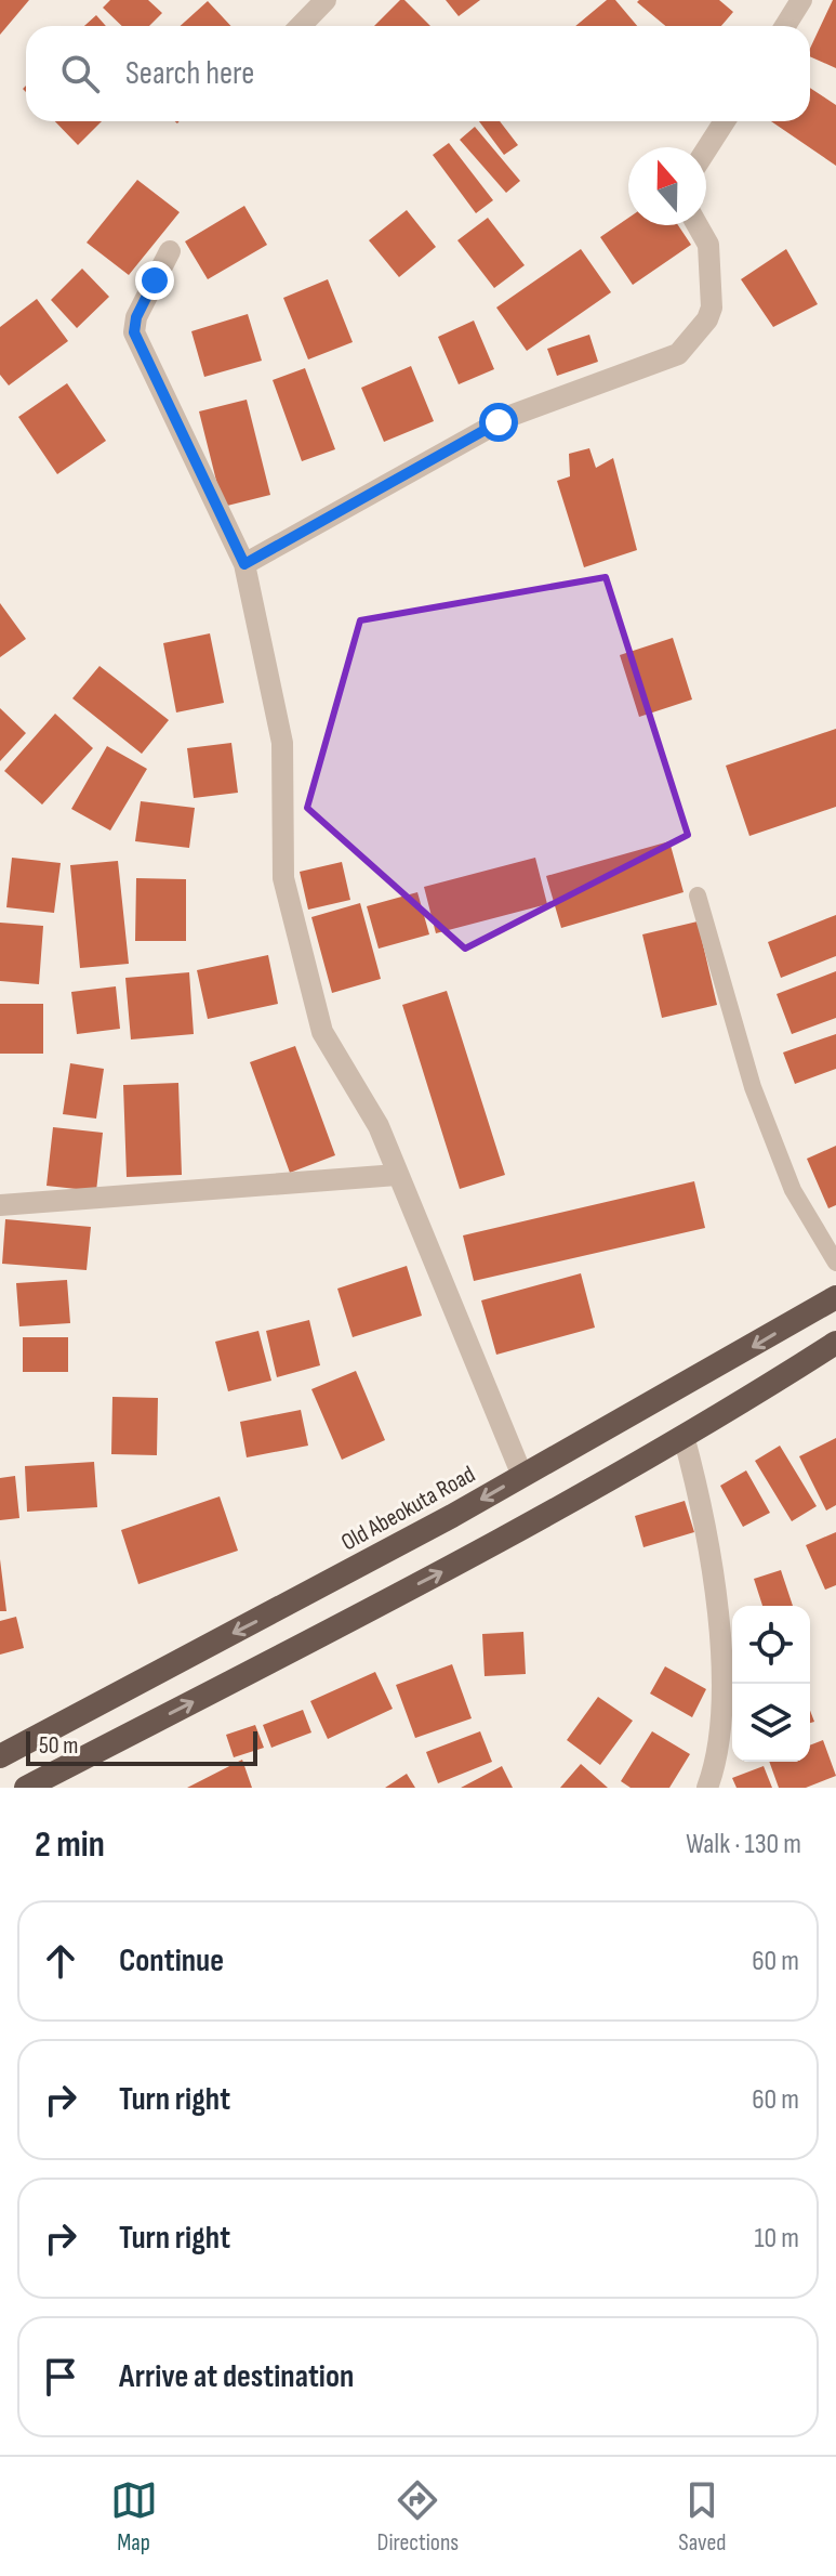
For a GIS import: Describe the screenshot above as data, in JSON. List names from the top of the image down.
{
  "streets": {
    "highway": ["Old Abeokuta Road"]
  },
  "scale_bar": "50 m",
  "north": "top",
  "page": {
    "search": "Search here",
    "scale": "50 m",
    "heading": ["2 min", "Walk · 130 m"],
    "list": [
      ["Continue", "60 m"],
      ["Turn right", "60 m"],
      ["Turn right", "10 m"],
      "Arrive at destination"
    ],
    "nav": ["Map", "Directions", "Saved"]
  }
}
